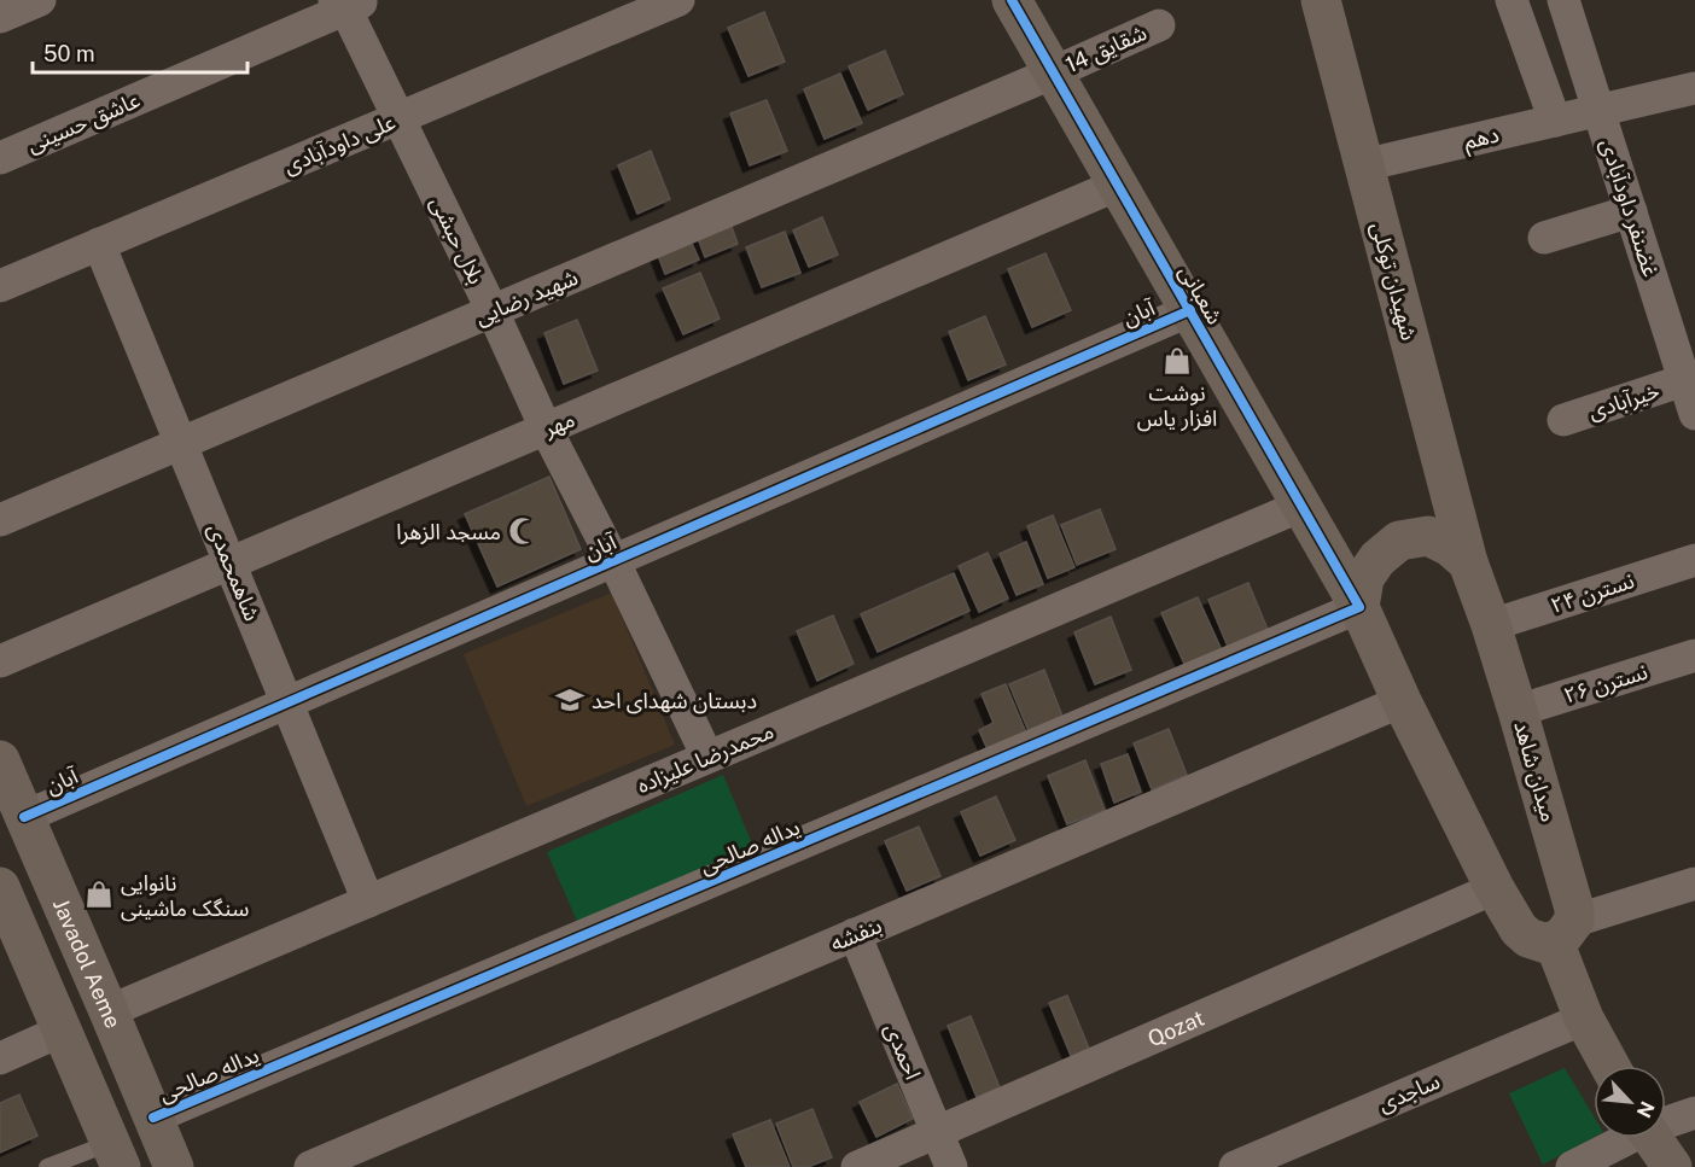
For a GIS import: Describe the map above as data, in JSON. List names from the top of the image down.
{
  "streets": {
    "street": [
      "شقایق 14",
      "عاشق حسینی",
      "دهم",
      "علی داودآبادی",
      "غضنفر داودآبادی",
      "بلال حبشی",
      "شهیدان توکلی",
      "شعبانی",
      "شهید رضایی",
      "آبان",
      "خیرآبادی",
      "مهر",
      "شاهمحمدی",
      "نسترن ۲۴",
      "نسترن ۲۶",
      "محمدرضا علیزاده",
      "میدان شاهد",
      "یداله صالحی",
      "بنفشه",
      "Javadol Aeme",
      "Qozat",
      "احمدی",
      "ساجدی"
    ]
  },
  "crossings": [
    ["شقایق 14", "شعبانی"],
    ["شقایق 14", "شهید رضایی"],
    ["عاشق حسینی", "بلال حبشی"],
    ["دهم", "غضنفر داودآبادی"],
    ["دهم", "شهیدان توکلی"],
    ["علی داودآبادی", "بلال حبشی"],
    ["علی داودآبادی", "شاهمحمدی"],
    ["غضنفر داودآبادی", "خیرآبادی"],
    ["بلال حبشی", "شهید رضایی"],
    ["بلال حبشی", "آبان"],
    ["بلال حبشی", "مهر"],
    ["بلال حبشی", "محمدرضا علیزاده"],
    ["شهیدان توکلی", "میدان شاهد"],
    ["شعبانی", "شهید رضایی"],
    ["شعبانی", "آبان"],
    ["شعبانی", "مهر"],
    ["شعبانی", "محمدرضا علیزاده"],
    ["شعبانی", "یداله صالحی"],
    ["شهید رضایی", "شاهمحمدی"],
    ["آبان", "شاهمحمدی"],
    ["آبان", "Javadol Aeme"],
    ["مهر", "شاهمحمدی"],
    ["شاهمحمدی", "محمدرضا علیزاده"],
    ["نسترن ۲۴", "میدان شاهد"],
    ["نسترن ۲۶", "میدان شاهد"],
    ["محمدرضا علیزاده", "Javadol Aeme"],
    ["میدان شاهد", "ساجدی"],
    ["یداله صالحی", "Javadol Aeme"],
    ["بنفشه", "احمدی"],
    ["Qozat", "احمدی"]
  ],
  "places": {
    "shop": ["نوشت افزار یاس", "نانوایی سنگک ماشینی"],
    "mosque": ["مسجد الزهرا"],
    "school or university": ["دبستان شهدای احد"]
  },
  "scale_bar": "50 m",
  "north": "bottom right"
}
